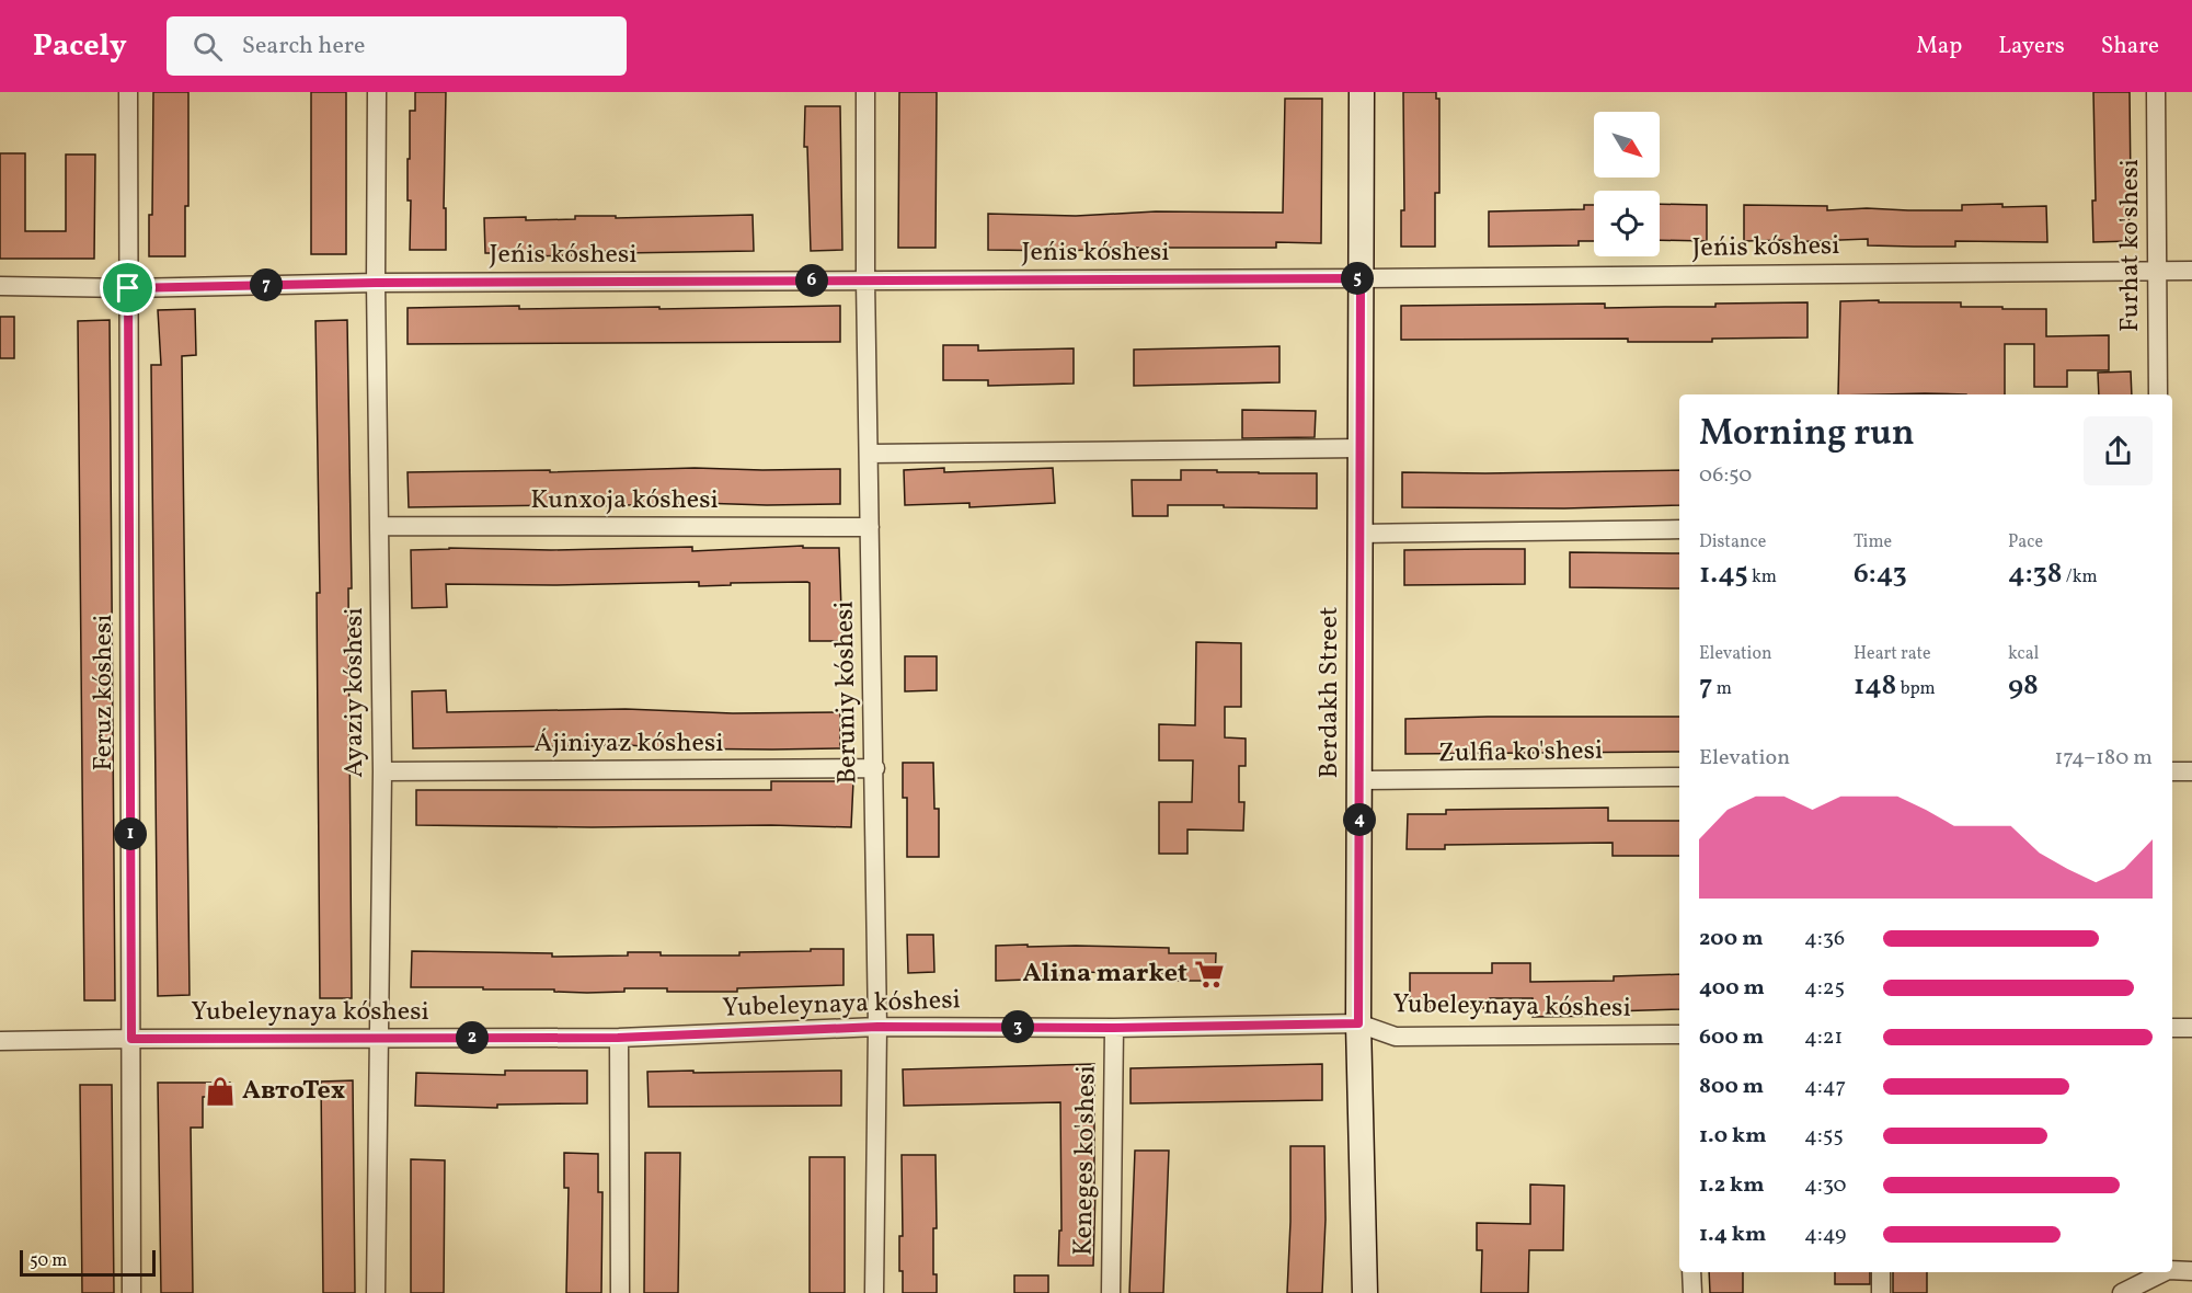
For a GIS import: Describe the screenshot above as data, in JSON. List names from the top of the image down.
{
  "streets": {
    "street": [
      "Furhat ko'shesi",
      "Jeńis kóshesi",
      "Kunxoja kóshesi",
      "Feruz kóshesi",
      "Ayaziy kóshesi",
      "Beruniy kóshesi",
      "Berdakh Street",
      "Ájiniyaz kóshesi",
      "Zulfia ko'shesi",
      "Yubeleynaya kóshesi",
      "Keneges ko'shesi"
    ]
  },
  "crossings": [
    ["Furhat ko'shesi", "Jeńis kóshesi"],
    ["Jeńis kóshesi", "Feruz kóshesi"],
    ["Jeńis kóshesi", "Ayaziy kóshesi"],
    ["Jeńis kóshesi", "Beruniy kóshesi"],
    ["Jeńis kóshesi", "Berdakh Street"],
    ["Kunxoja kóshesi", "Ayaziy kóshesi"],
    ["Kunxoja kóshesi", "Beruniy kóshesi"],
    ["Feruz kóshesi", "Yubeleynaya kóshesi"],
    ["Ayaziy kóshesi", "Ájiniyaz kóshesi"],
    ["Ayaziy kóshesi", "Yubeleynaya kóshesi"],
    ["Beruniy kóshesi", "Ájiniyaz kóshesi"],
    ["Beruniy kóshesi", "Yubeleynaya kóshesi"],
    ["Berdakh Street", "Zulfia ko'shesi"],
    ["Berdakh Street", "Yubeleynaya kóshesi"],
    ["Yubeleynaya kóshesi", "Keneges ko'shesi"]
  ],
  "places": {
    "supermarket": ["Alina market"],
    "shop": ["АвтоТех"]
  },
  "scale_bar": "50 m",
  "north": "bottom right",
  "page": {
    "header": "Pacely",
    "search": "Search here",
    "nav": ["Map", "Layers", "Share"],
    "pins": [
      "5",
      "6",
      "7",
      "4",
      "1",
      "3",
      "2"
    ],
    "heading": ["Morning run", "06:50"],
    "stats": [
      ["Distance", "1.45 km"],
      ["Time", "6:43"],
      ["Pace", "4:38 /km"],
      ["Elevation", "7 m"],
      ["Heart rate", "148 bpm"],
      ["kcal", "98"]
    ],
    "chart": ["Elevation", "174–180 m"],
    "list": [
      {
        "name": "200 m",
        "note": "4:36"
      },
      {
        "name": "400 m",
        "note": "4:25"
      },
      {
        "name": "600 m",
        "note": "4:21"
      },
      {
        "name": "800 m",
        "note": "4:47"
      },
      {
        "name": "1.0 km",
        "note": "4:55"
      },
      {
        "name": "1.2 km",
        "note": "4:30"
      },
      {
        "name": "1.4 km",
        "note": "4:49"
      }
    ],
    "scale": "50 m"
  }
}
